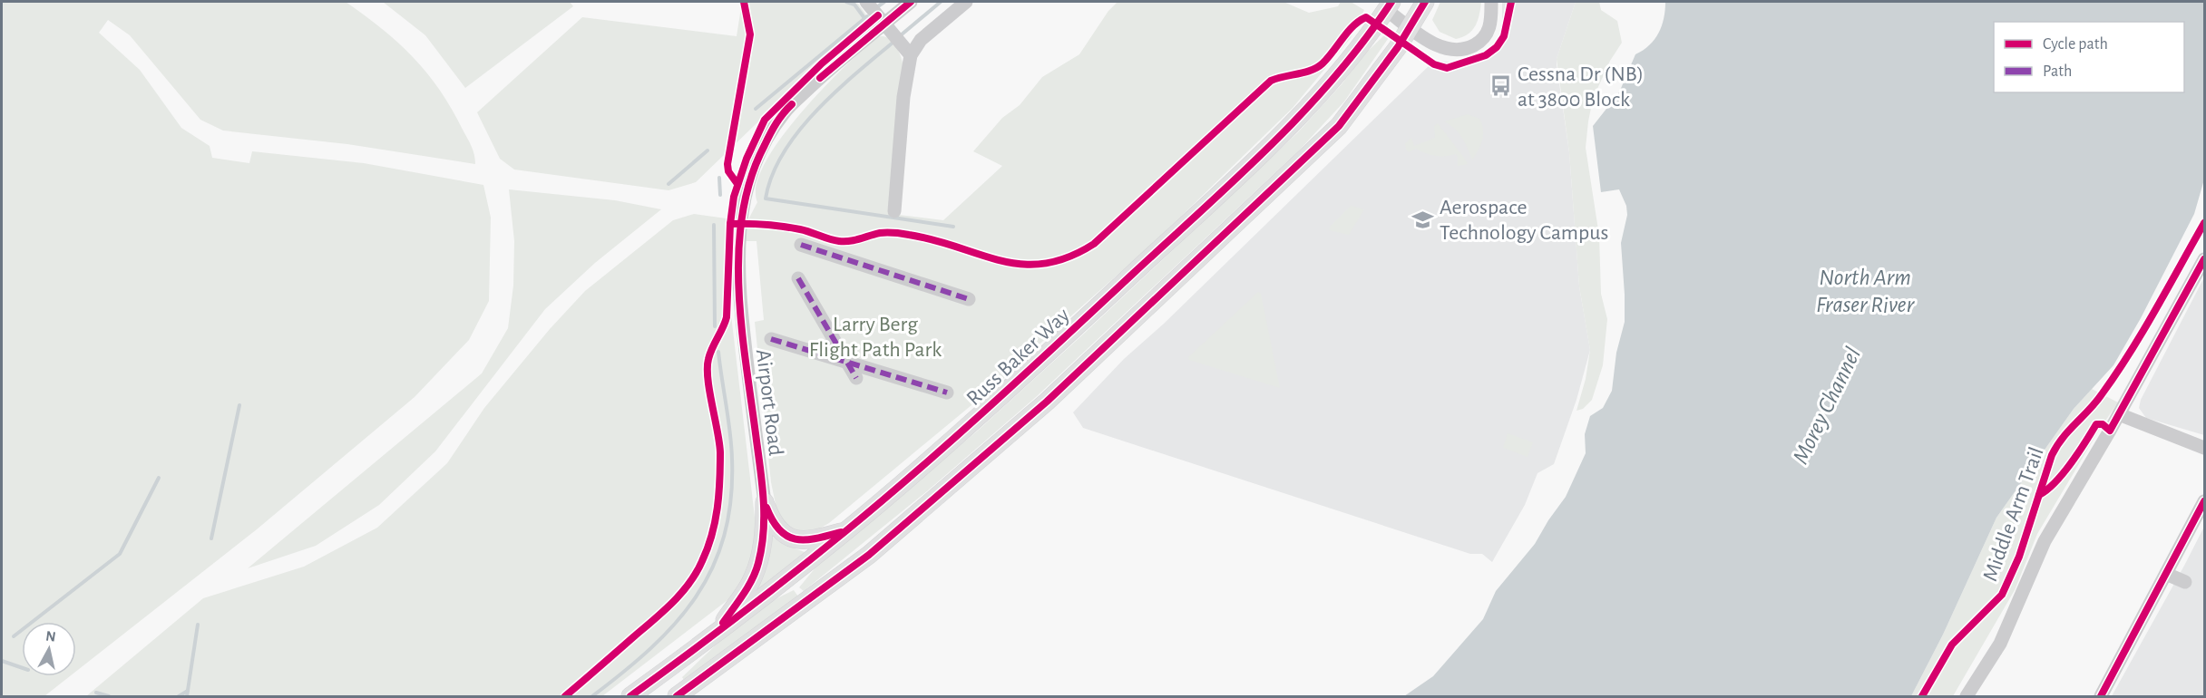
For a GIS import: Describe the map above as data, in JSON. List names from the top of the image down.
{
  "streets": {
    "main road": ["Russ Baker Way"],
    "street": ["Airport Road"],
    "cycle path": ["Middle Arm Trail"]
  },
  "water": ["North Arm Fraser River", "Morey Channel"],
  "parks": ["Larry Berg Flight Path Park"],
  "places": {
    "bus stop": ["Cessna Dr (NB) at 3800 Block"],
    "school or university": ["Aerospace Technology Campus"]
  },
  "legend": ["Cycle path", "Path"],
  "north": "top"
}
